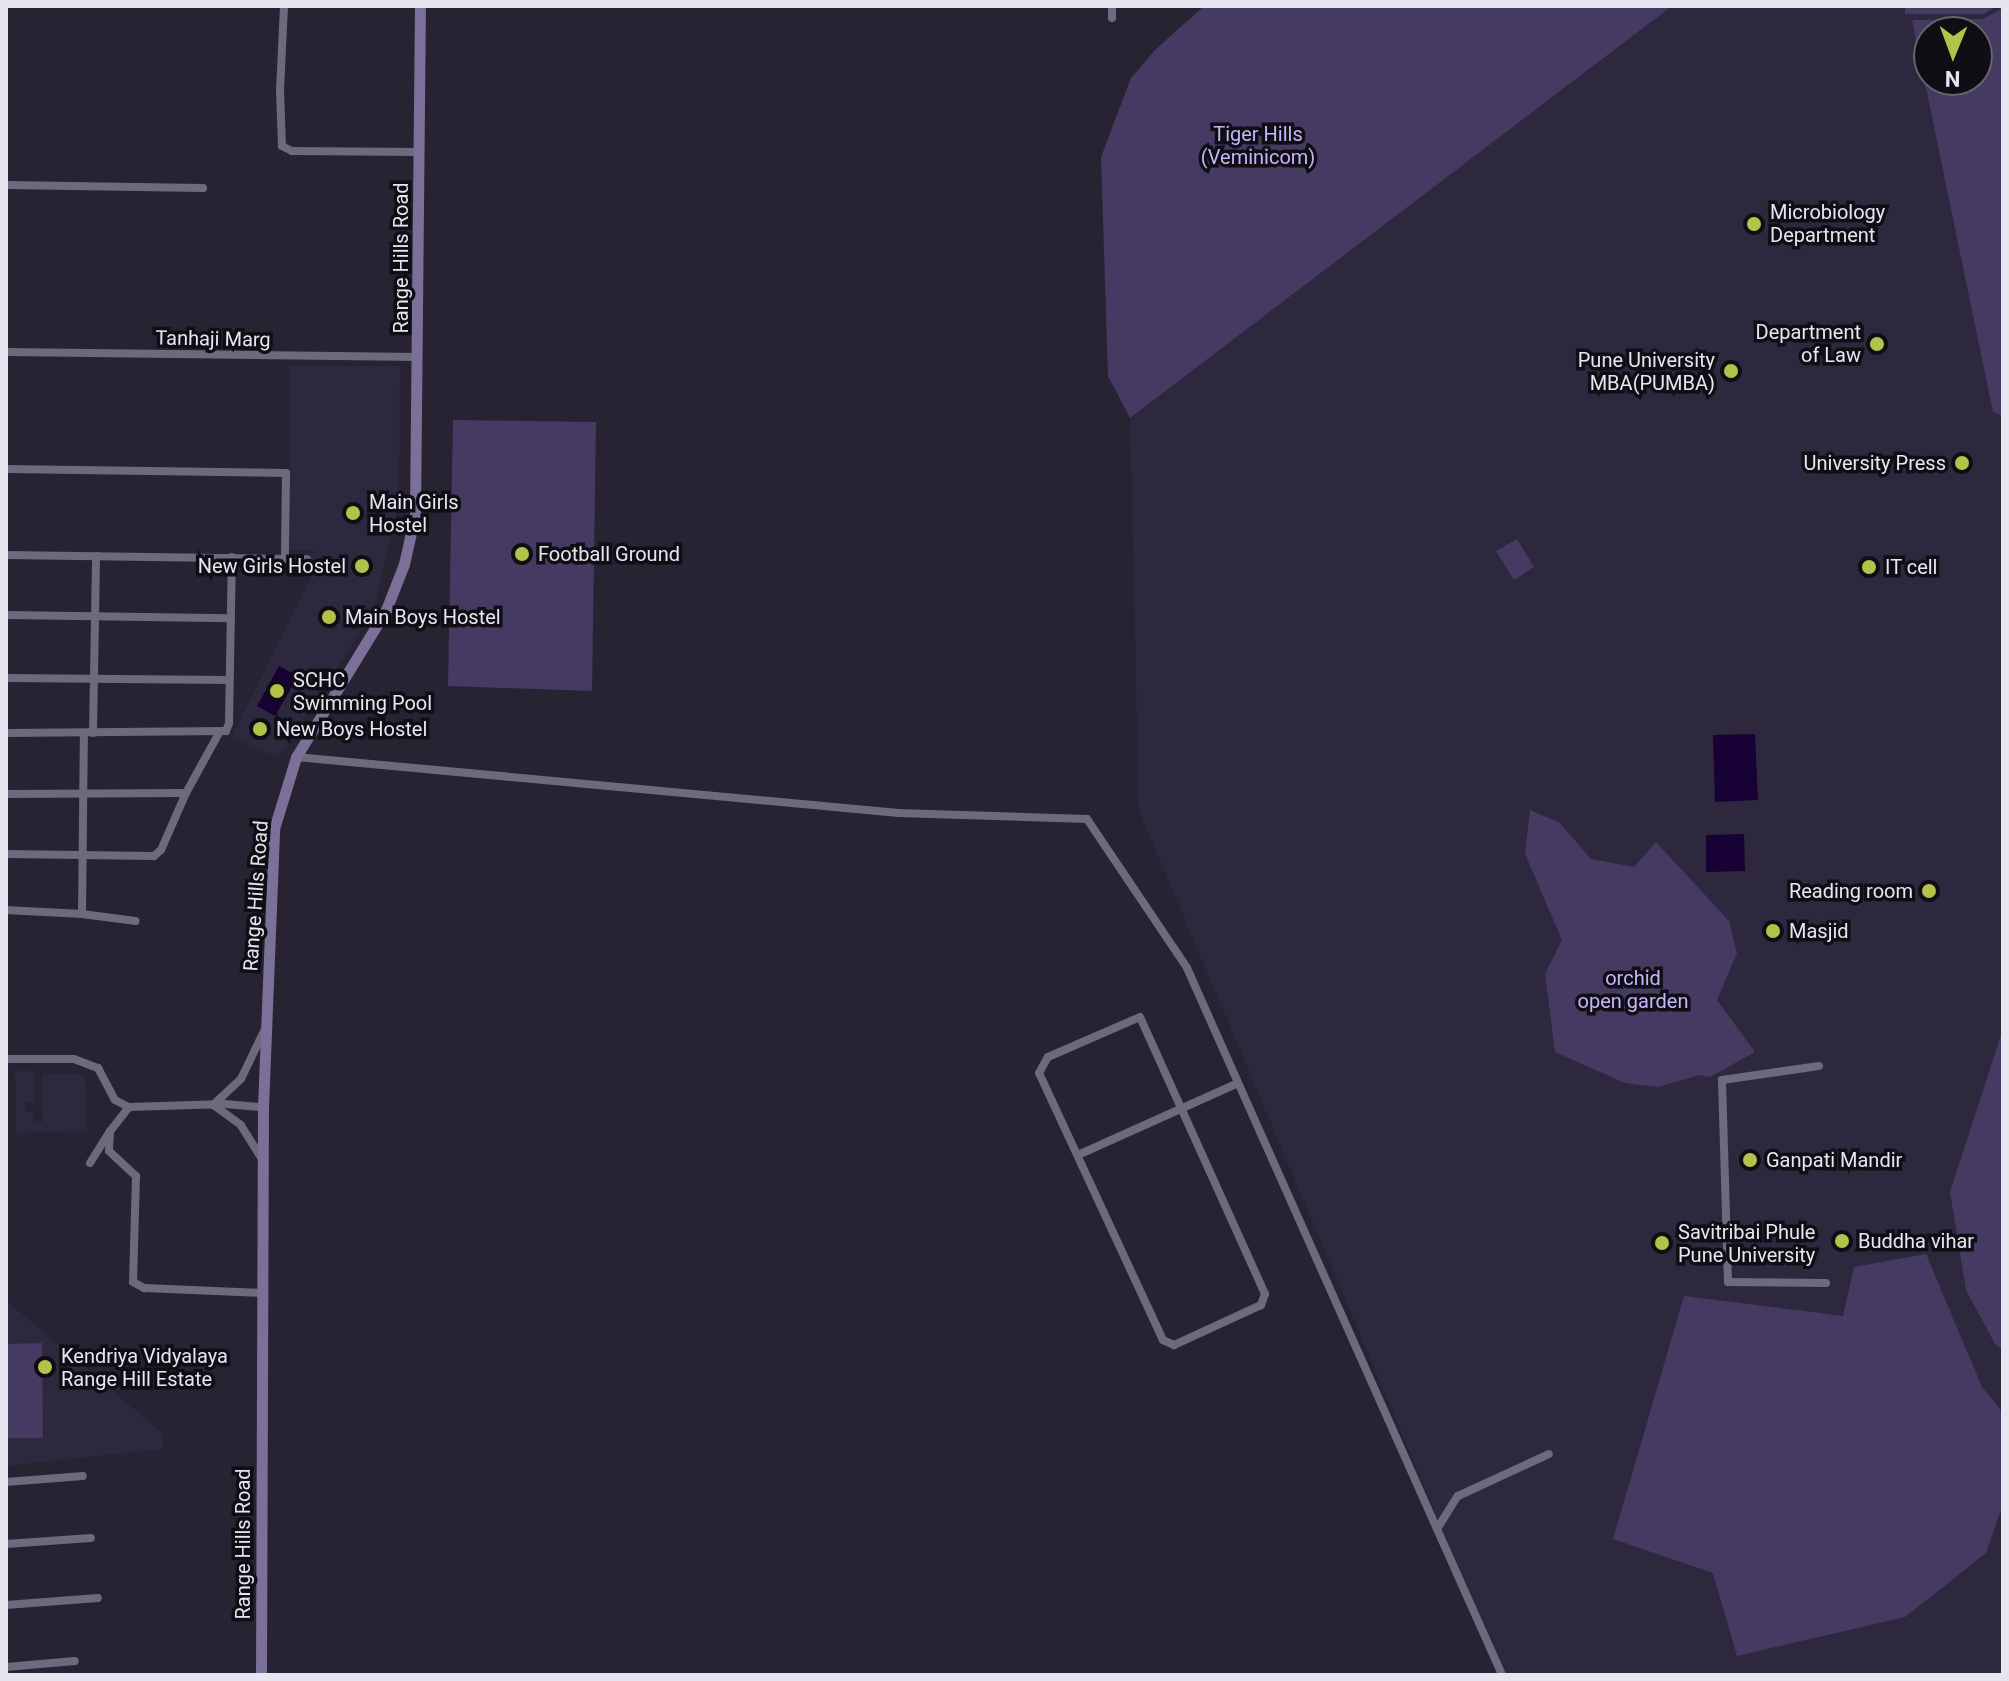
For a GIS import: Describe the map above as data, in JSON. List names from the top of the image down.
{
  "streets": {
    "street": ["Range Hills Road", "Tanhaji Marg"]
  },
  "crossings": [
    ["Range Hills Road", "Tanhaji Marg"]
  ],
  "parks": ["Tiger Hills (Veminicom)", "orchid open garden"],
  "places": [
    "Microbiology Department",
    "Department of Law",
    "Pune University MBA(PUMBA)",
    "University Press",
    "Main Girls Hostel",
    "Football Ground",
    "New Girls Hostel",
    "IT cell",
    "Main Boys Hostel",
    "SCHC Swimming Pool",
    "New Boys Hostel",
    "Reading room",
    "Masjid",
    "Ganpati Mandir",
    "Buddha vihar",
    "Savitribai Phule Pune University",
    "Kendriya Vidyalaya Range Hill Estate"
  ],
  "north": "bottom"
}
